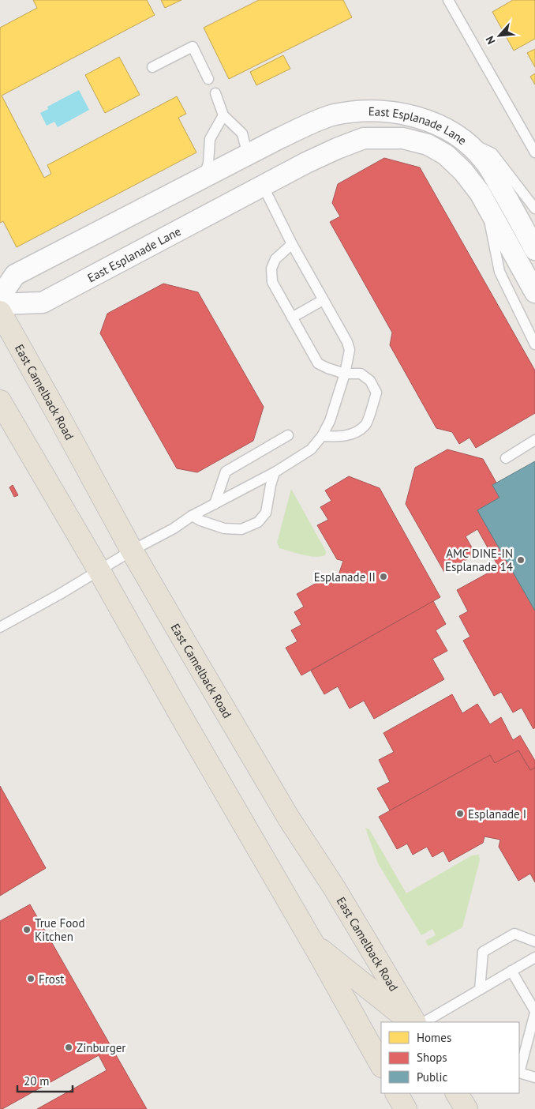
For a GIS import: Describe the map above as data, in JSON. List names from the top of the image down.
{
  "streets": {
    "main road": ["East Camelback Road"],
    "street": ["East Esplanade Lane"]
  },
  "places": [
    "AMC DINE-IN Esplanade 14",
    "Esplanade II",
    "Esplanade I",
    "True Food Kitchen",
    "Frost",
    "Zinburger"
  ],
  "legend": ["Homes", "Shops", "Public"],
  "scale_bar": "20 m",
  "north": "bottom left"
}
